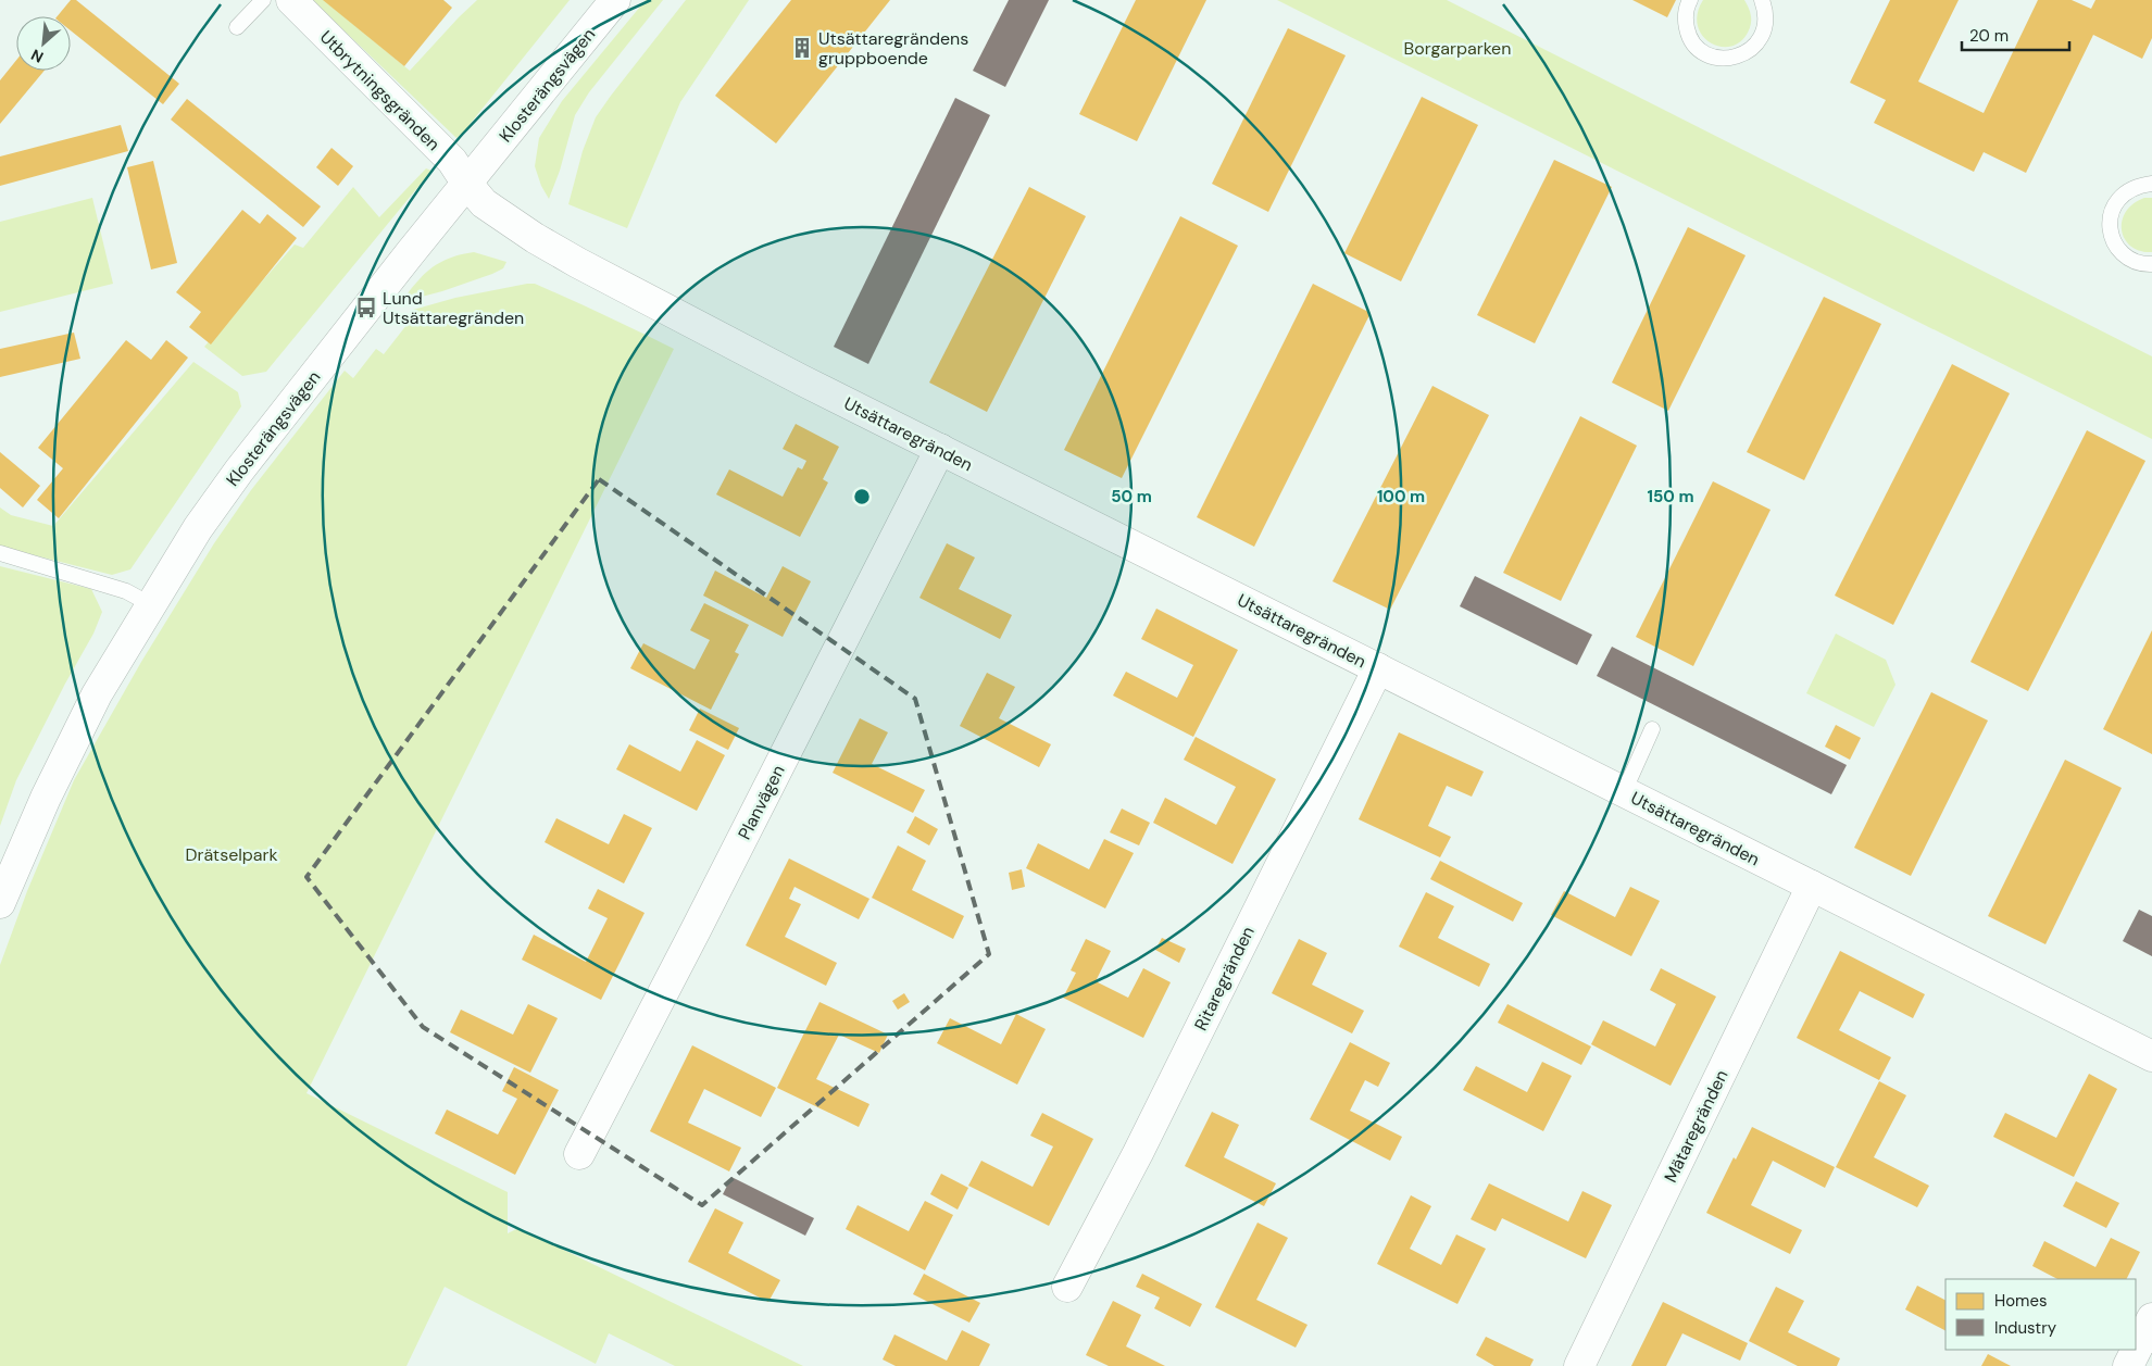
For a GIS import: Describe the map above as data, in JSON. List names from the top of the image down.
{
  "streets": {
    "street": [
      "Klosterängsvägen",
      "Utbrytningsgränden",
      "Utsättaregränden",
      "Planvägen",
      "Ritaregränden",
      "Mätaregränden"
    ]
  },
  "crossings": [
    ["Klosterängsvägen", "Utbrytningsgränden"],
    ["Klosterängsvägen", "Utsättaregränden"],
    ["Utbrytningsgränden", "Utsättaregränden"],
    ["Utsättaregränden", "Planvägen"],
    ["Utsättaregränden", "Ritaregränden"],
    ["Utsättaregränden", "Mätaregränden"]
  ],
  "parks": ["Borgarparken", "Drätselpark"],
  "places": {
    "building": ["Utsättaregrändens gruppboende"],
    "bus stop": ["Lund Utsättaregränden"]
  },
  "legend": ["Homes", "Industry"],
  "scale_bar": "20 m",
  "north": "bottom left",
  "rings": ["50 m", "100 m", "150 m"]
}
